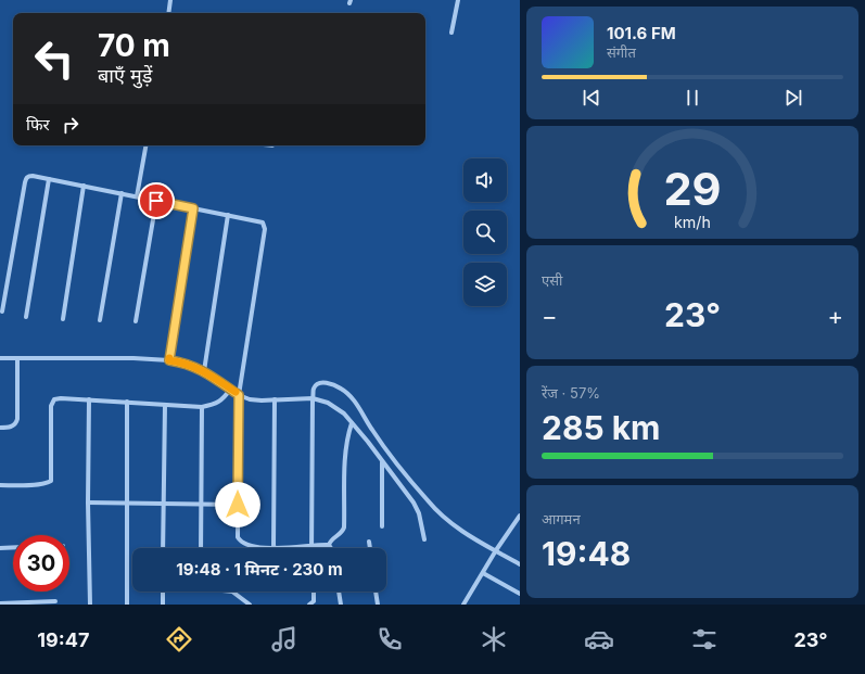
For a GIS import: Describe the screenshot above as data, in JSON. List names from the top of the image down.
{
  "page": {
    "turn": ["70 m", "बाएँ मुड़ें"],
    "song": ["101.6 FM", "संगीत"],
    "then": "फिर",
    "tile": [
      "एसी",
      ["रेंज · 57%", "285 km"],
      ["आगमन", "19:48"]
    ],
    "heat": ["−", "23°", "+"],
    "limit": "30",
    "trip": "19:48 · 1 मिनट · 230 m",
    "tabs": ["19:47", "23°"],
    "gauge": ["29", "km/h"]
  }
}
